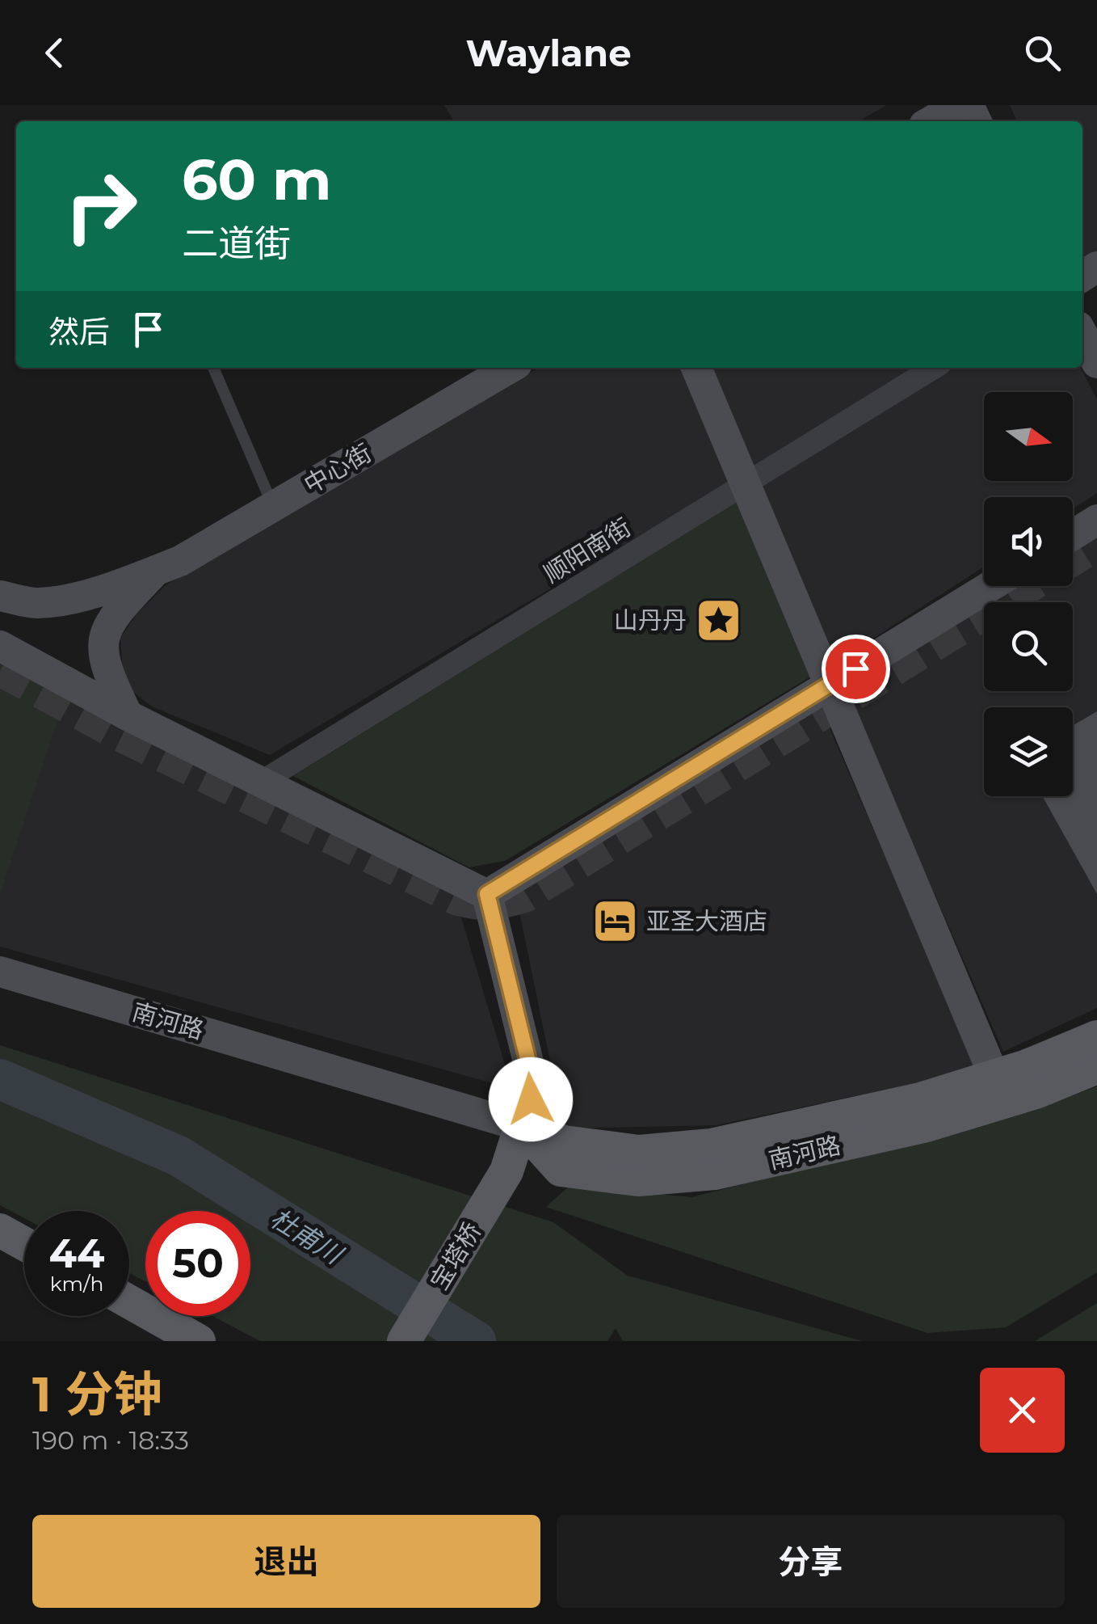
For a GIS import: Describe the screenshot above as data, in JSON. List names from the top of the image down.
{
  "streets": {
    "main road": ["中心街", "南河路", "宝塔桥"],
    "street": ["顺阳南街"]
  },
  "crossings": [
    ["南河路", "宝塔桥"]
  ],
  "water": ["杜甫川"],
  "places": {
    "place": ["山丹丹"],
    "hotel": ["亚圣大酒店"]
  },
  "north": "right",
  "page": {
    "header": "Waylane",
    "turn": ["60 m", "二道街"],
    "then": "然后",
    "speed": "44 km/h",
    "limit": "50",
    "heading": ["1 分钟", "190 m · 18:33"],
    "buttons": ["退出", "分享"]
  }
}
